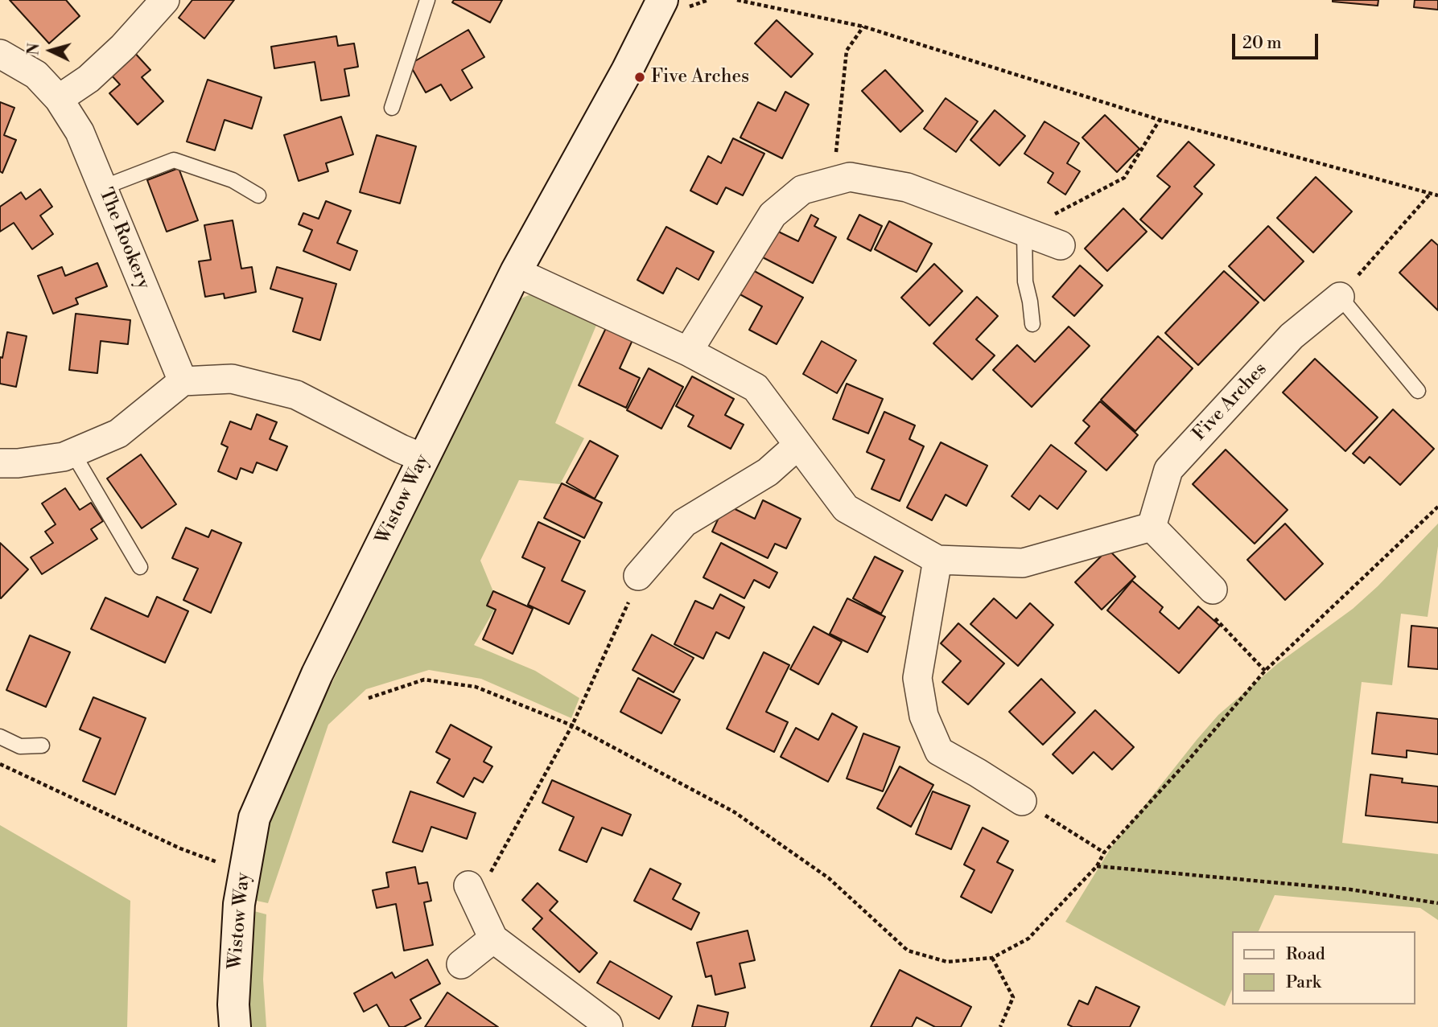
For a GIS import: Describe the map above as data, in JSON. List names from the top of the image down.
{
  "streets": {
    "street": ["The Rookery", "Five Arches", "Wistow Way"]
  },
  "places": ["Five Arches"],
  "legend": ["Road", "Park"],
  "scale_bar": "20 m",
  "north": "left"
}
